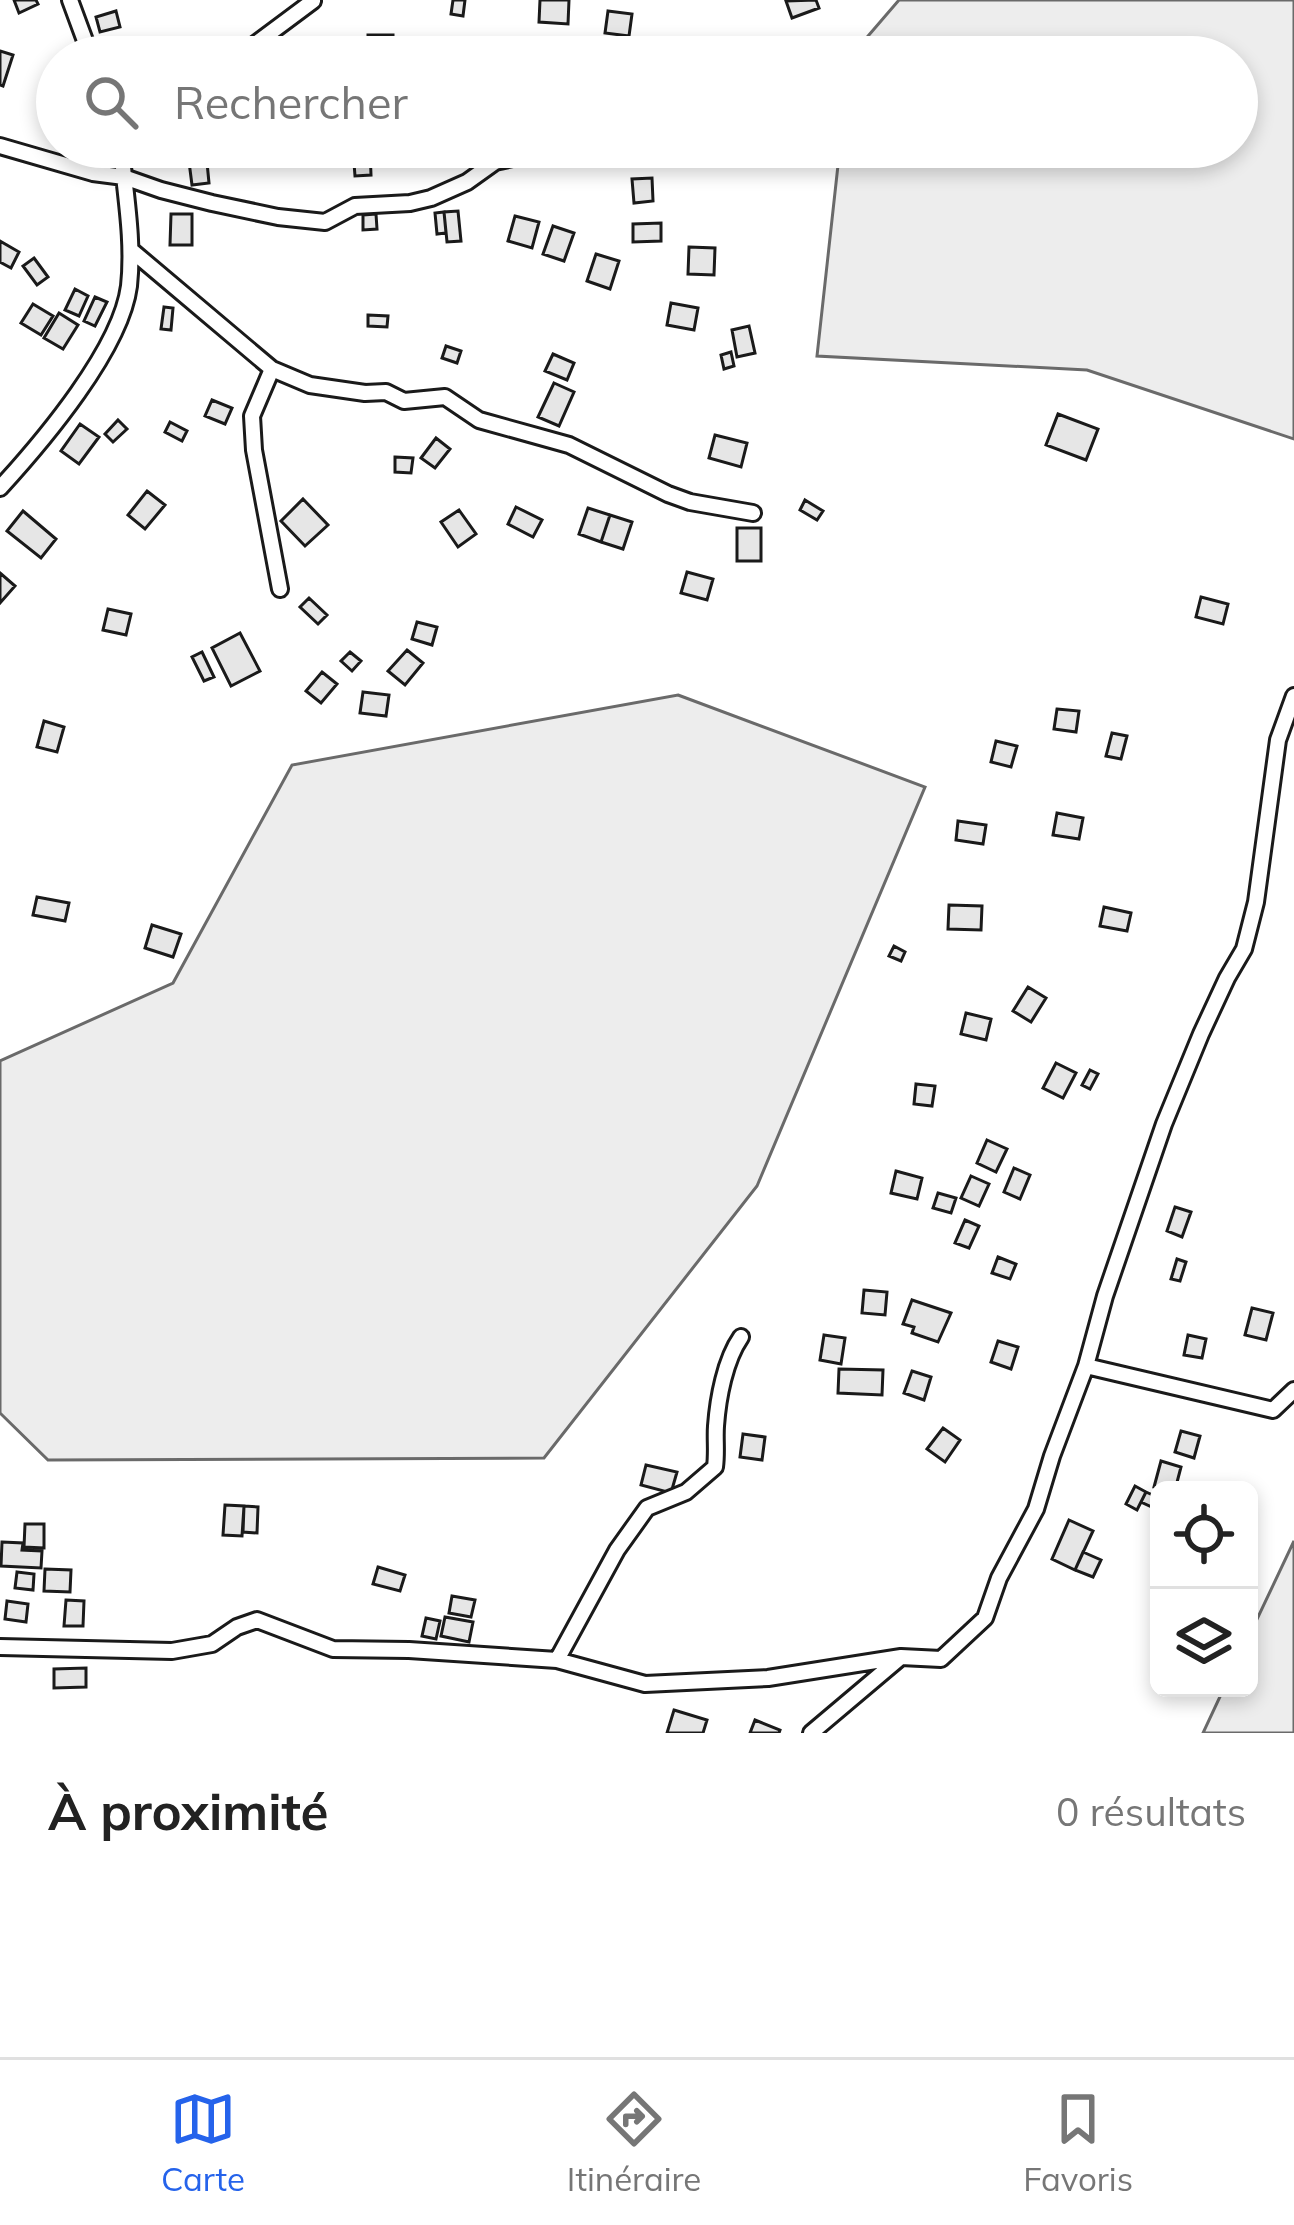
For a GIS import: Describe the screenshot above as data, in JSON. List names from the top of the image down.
{
  "page": {
    "search": "Rechercher",
    "heading": ["À proximité", "0 résultats"],
    "nav": ["Carte", "Itinéraire", "Favoris"]
  }
}
